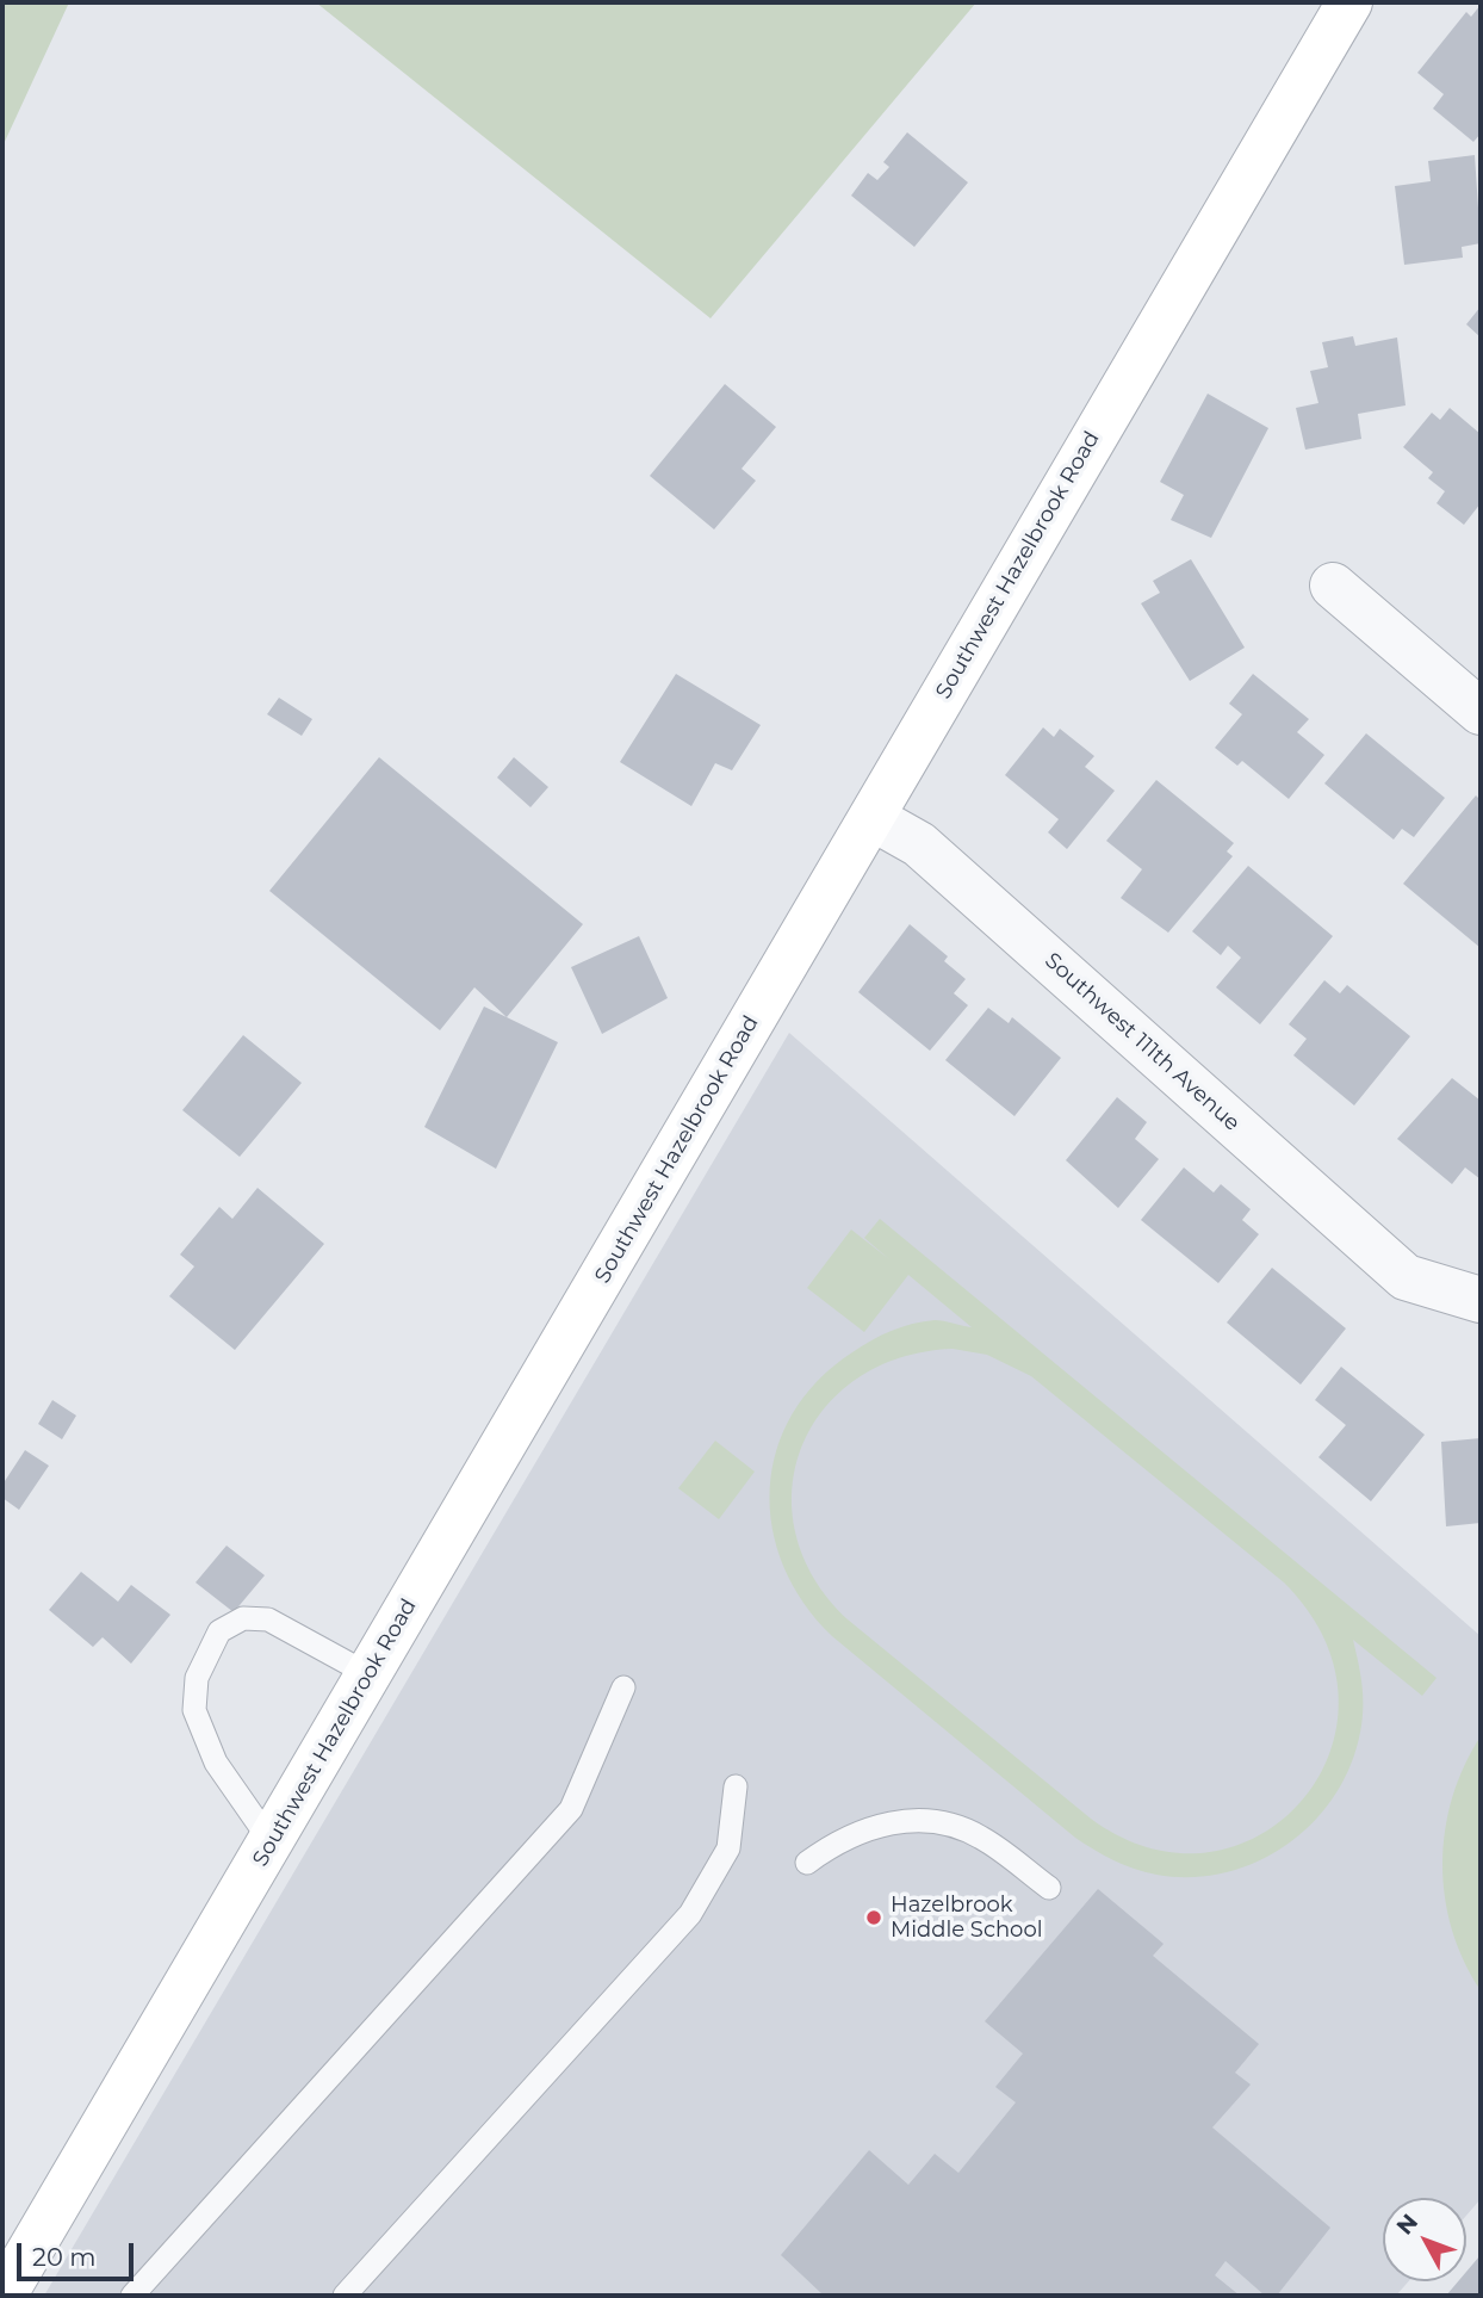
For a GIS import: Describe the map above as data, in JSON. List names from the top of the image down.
{
  "streets": {
    "street": ["Southwest Hazelbrook Road", "Southwest 111th Avenue"]
  },
  "crossings": [
    ["Southwest Hazelbrook Road", "Southwest 111th Avenue"]
  ],
  "places": ["Hazelbrook Middle School"],
  "scale_bar": "20 m",
  "north": "top left"
}
